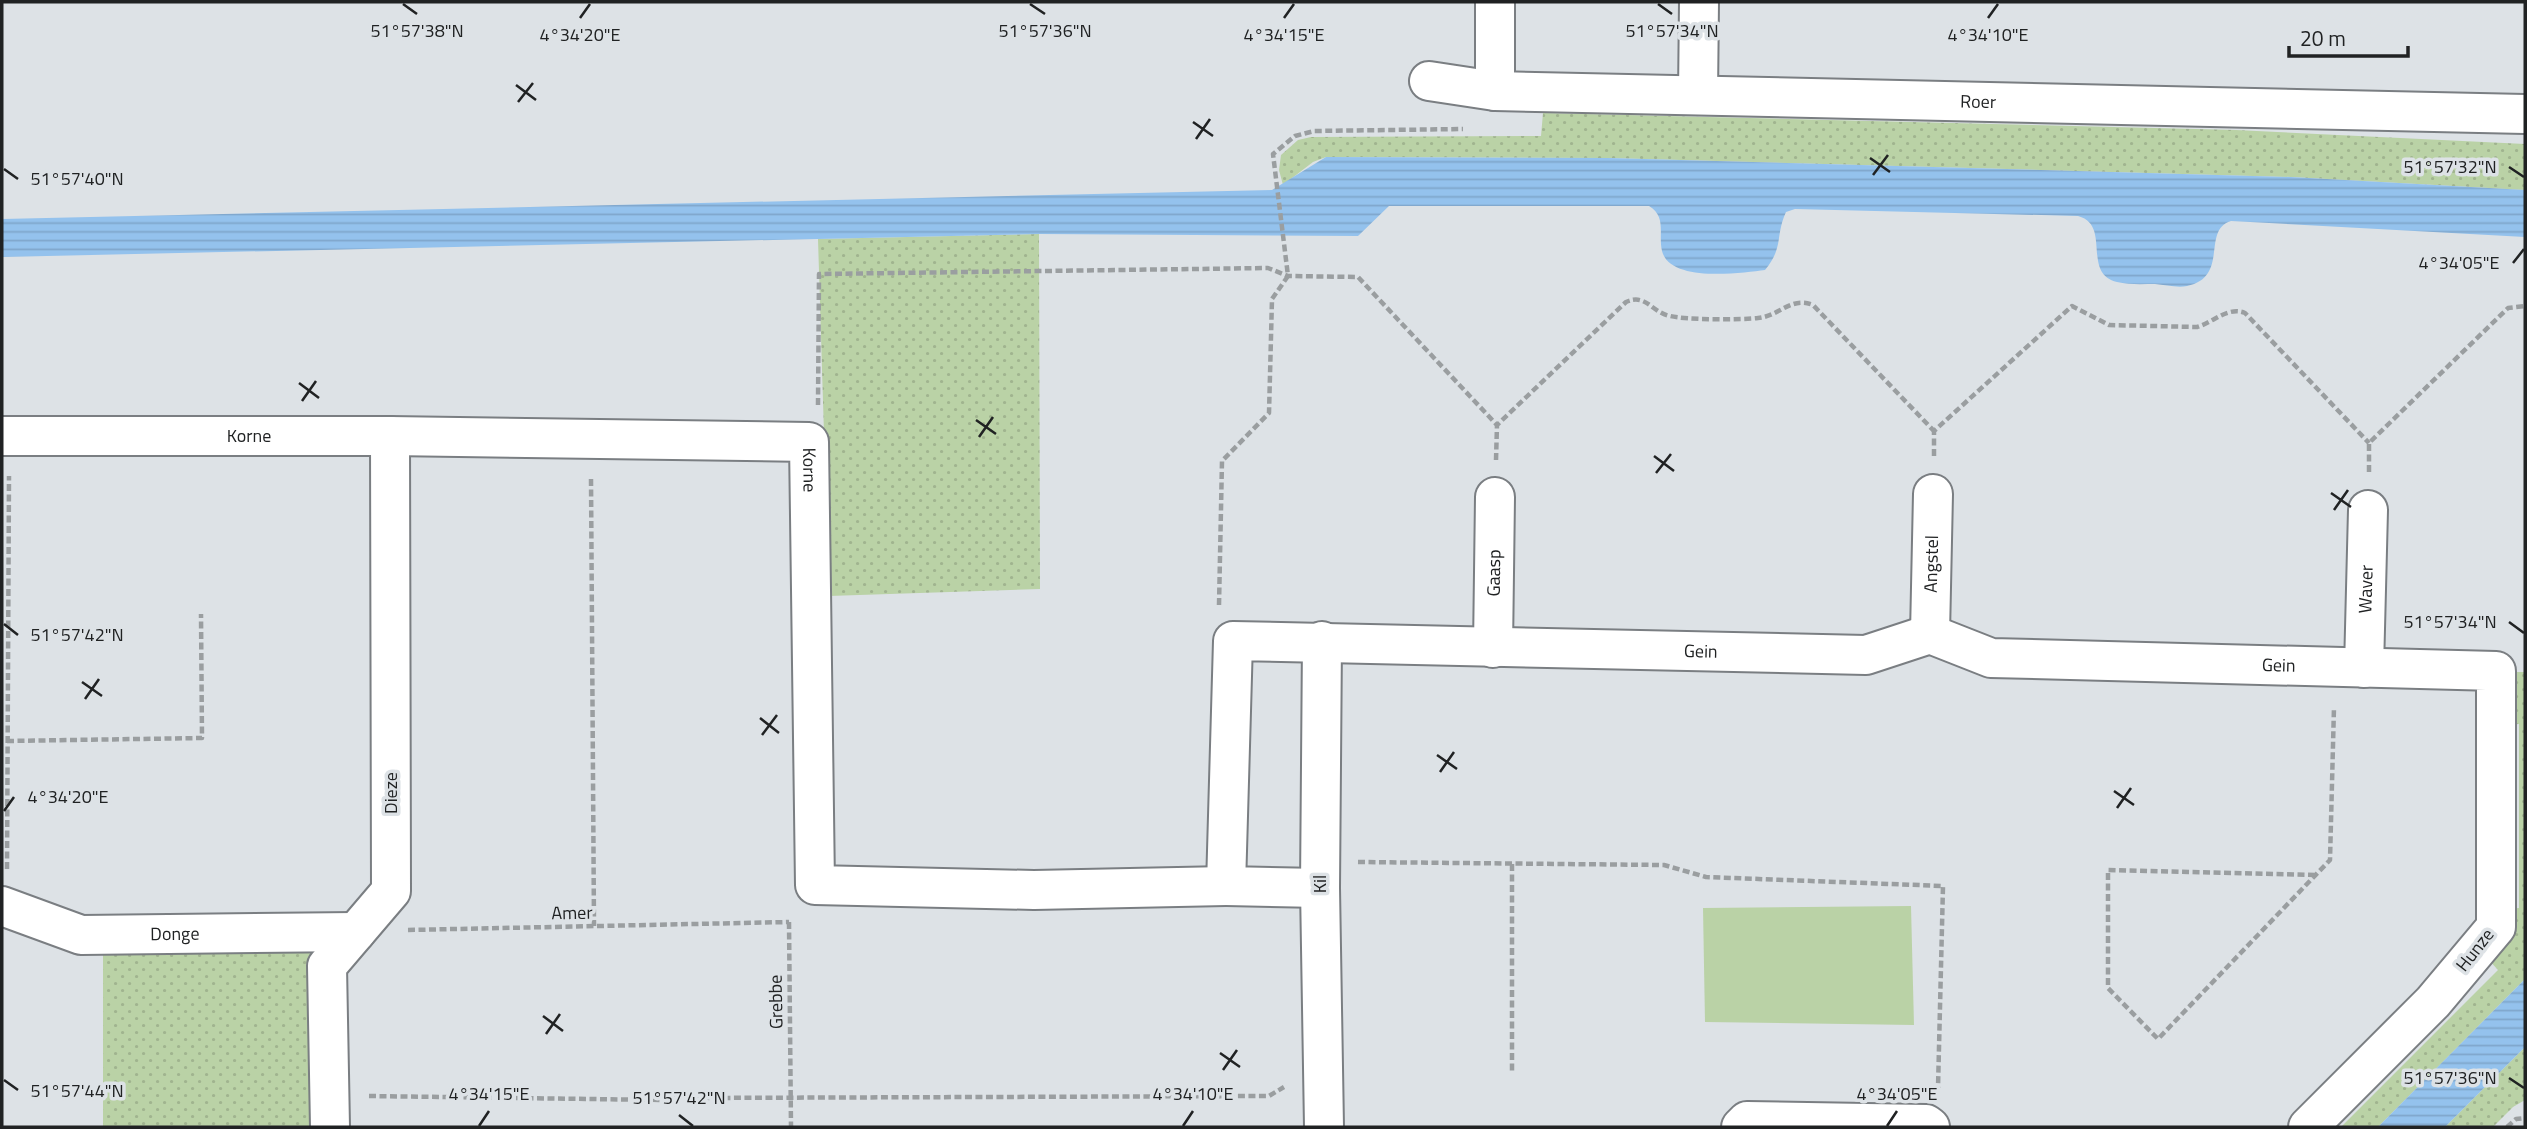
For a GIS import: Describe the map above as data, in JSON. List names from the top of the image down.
{
  "streets": {
    "street": [
      "Roer",
      "Korne",
      "Angstel",
      "Gaasp",
      "Waver",
      "Gein",
      "Dieze",
      "Kil",
      "Donge",
      "Hunze"
    ],
    "path": ["Amer", "Grebbe"]
  },
  "crossings": [
    ["Korne", "Dieze"],
    ["Angstel", "Gein"],
    ["Gaasp", "Gein"],
    ["Waver", "Gein"],
    ["Gein", "Kil"],
    ["Gein", "Hunze"],
    ["Dieze", "Amer"],
    ["Dieze", "Donge"],
    ["Amer", "Donge"],
    ["Amer", "Grebbe"]
  ],
  "scale_bar": "20 m",
  "coordinates": [
    "51°57'38\"N",
    "51°57'36\"N",
    "51°57'34\"N",
    "4°34'20\"E",
    "4°34'15\"E",
    "4°34'10\"E",
    "51°57'32\"N",
    "51°57'40\"N",
    "4°34'05\"E",
    "51°57'42\"N",
    "51°57'44\"N"
  ]
}
